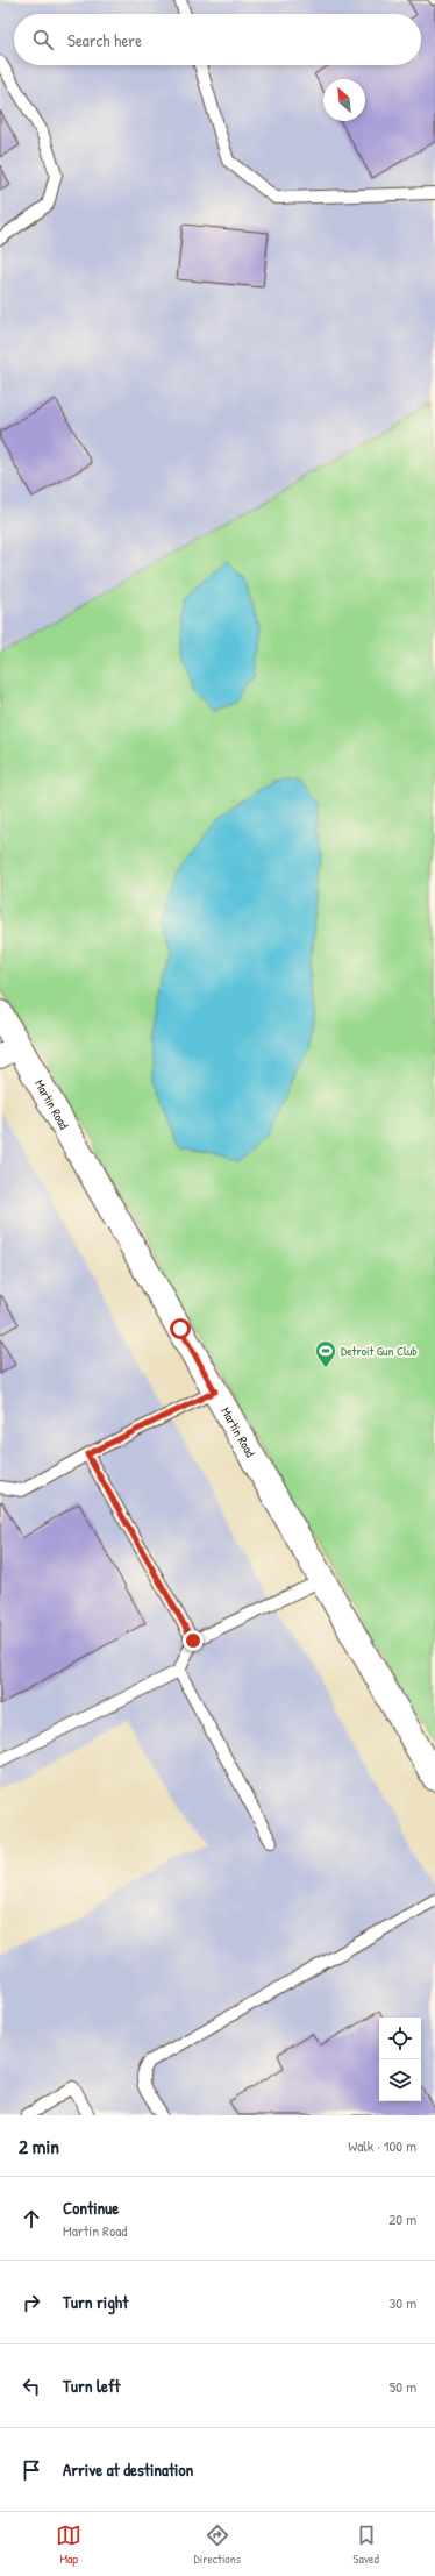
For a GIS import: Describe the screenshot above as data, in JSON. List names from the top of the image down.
{
  "streets": {
    "main road": ["Martin Road"]
  },
  "places": {
    "sports": ["Detroit Gun Club"]
  },
  "north": "top left",
  "page": {
    "search": "Search here",
    "heading": ["2 min", "Walk · 100 m"],
    "list": [
      ["Continue", "Martin Road", "20 m"],
      ["Turn right", "30 m"],
      ["Turn left", "50 m"],
      "Arrive at destination"
    ],
    "nav": ["Map", "Directions", "Saved"]
  }
}
